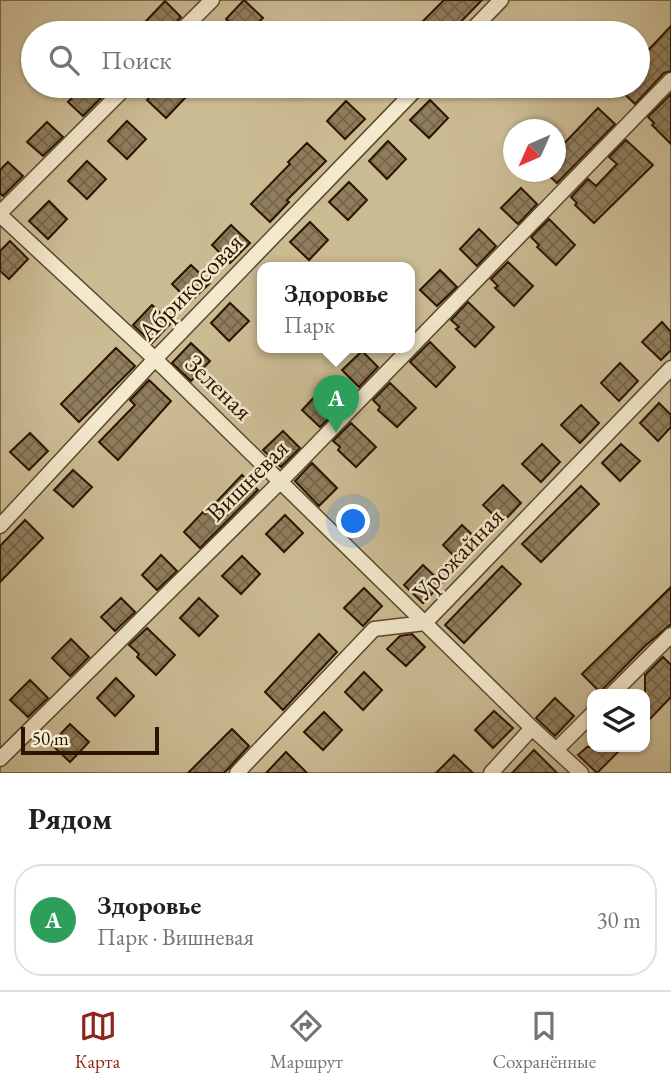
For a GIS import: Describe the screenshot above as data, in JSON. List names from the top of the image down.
{
  "streets": {
    "street": [
      "Абрикосовая",
      "Зеленая",
      "Вишневая",
      "Урожайная"
    ]
  },
  "crossings": [
    ["Абрикосовая", "Зеленая"],
    ["Зеленая", "Вишневая"],
    ["Зеленая", "Урожайная"]
  ],
  "scale_bar": "50 m",
  "north": "bottom left",
  "page": {
    "search": "Поиск",
    "popup": ["Здоровье", "Парк"],
    "pins": "A",
    "scale": "50 m",
    "heading": "Рядом",
    "list": [
      {
        "mark": "A",
        "name": "Здоровье",
        "note": "Парк · Вишневая",
        "value": "30 m"
      }
    ],
    "nav": ["Карта", "Маршрут", "Сохранённые"]
  }
}
